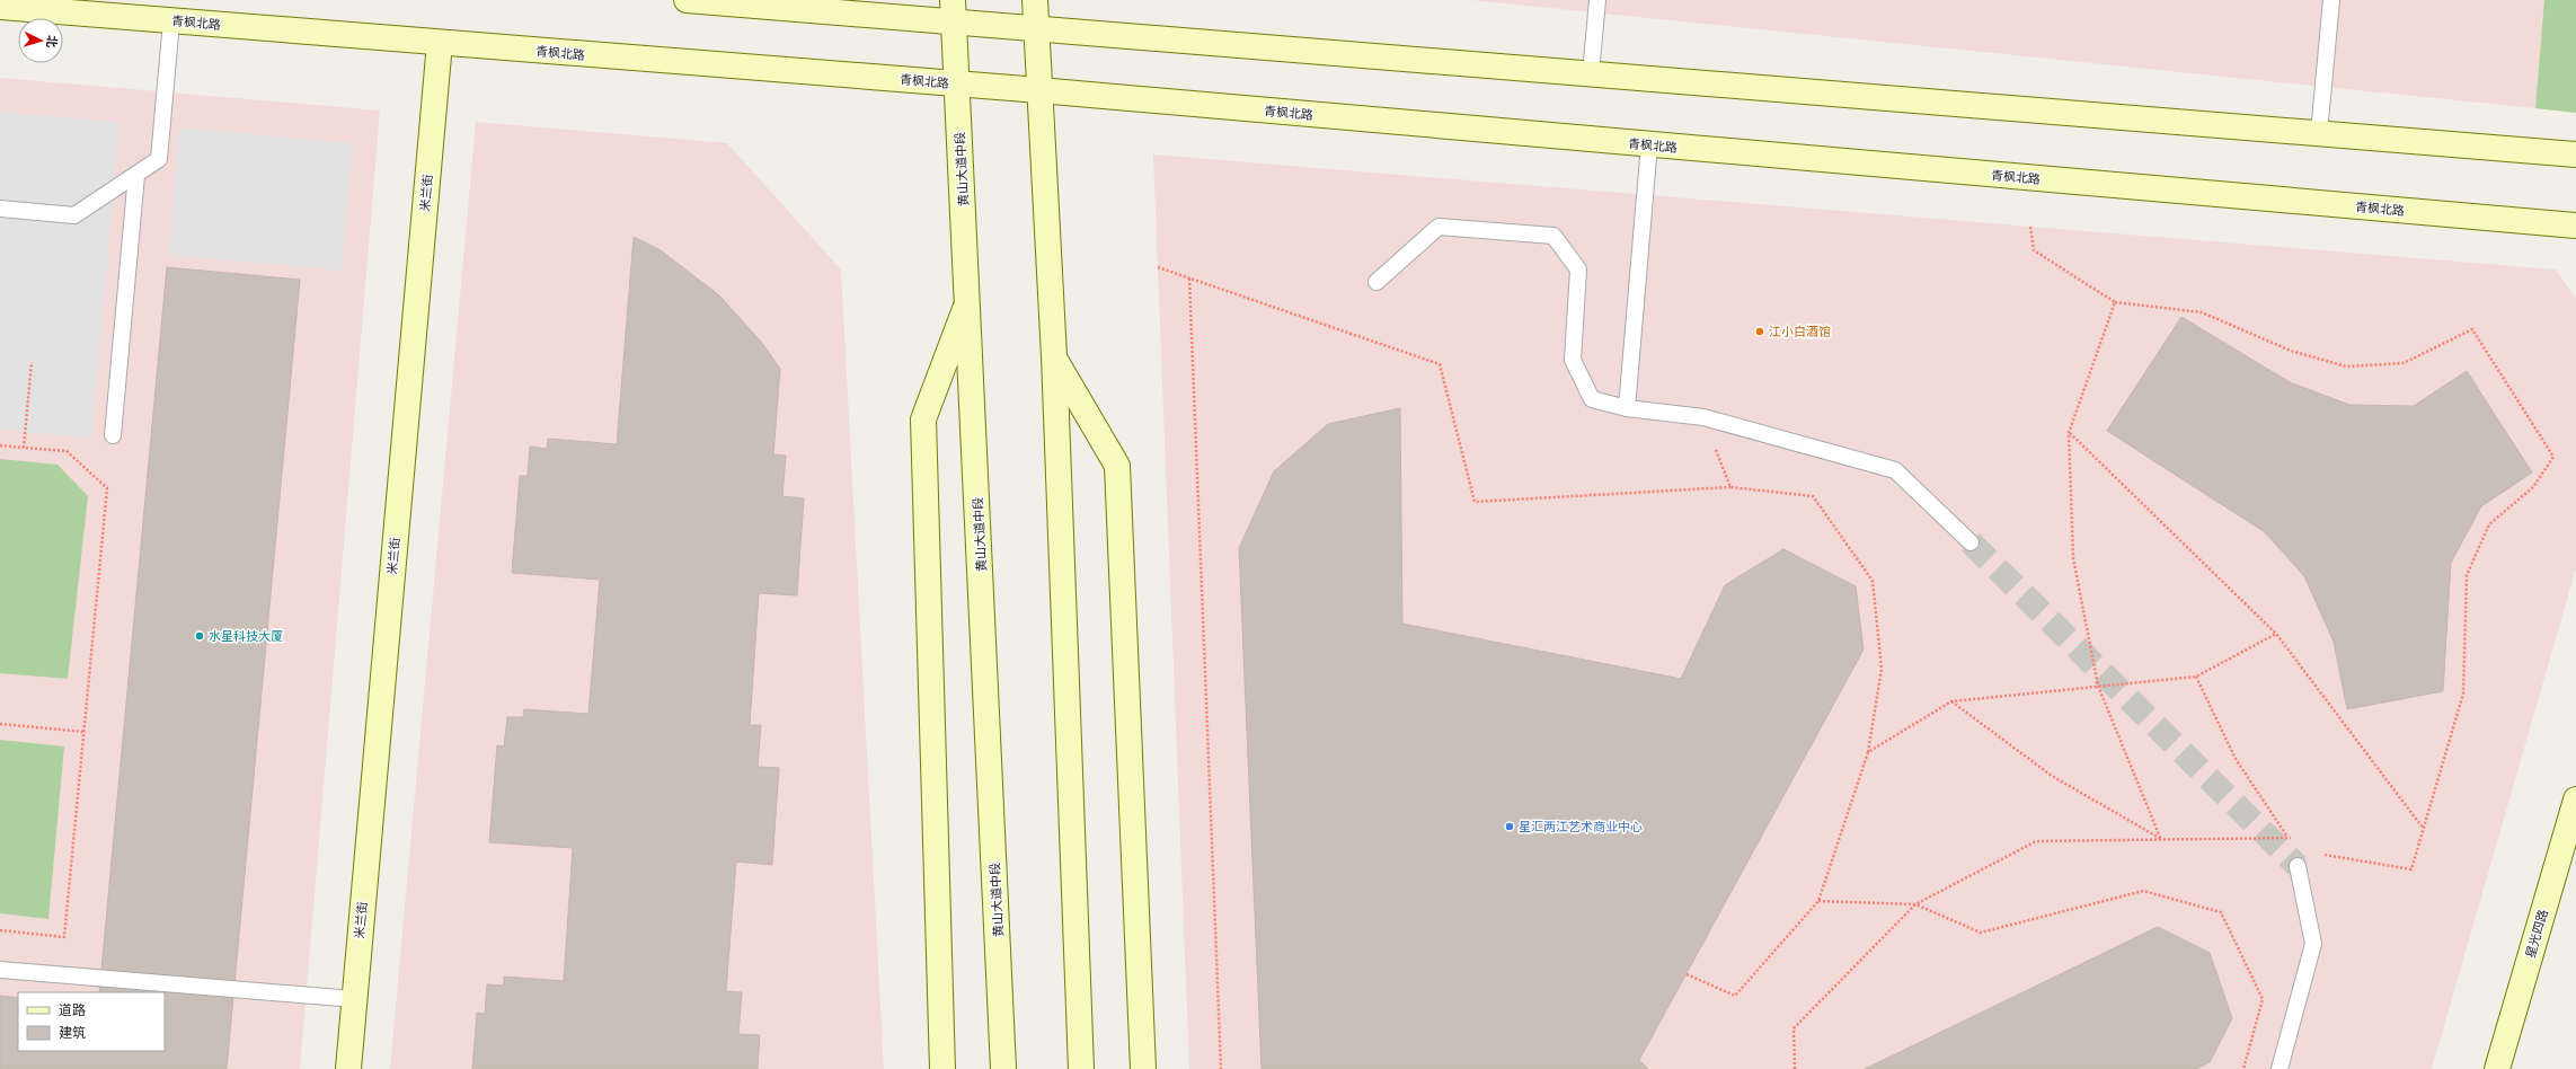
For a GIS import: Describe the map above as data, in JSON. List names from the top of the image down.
{
  "streets": {
    "street": [
      "青枫北路",
      "黄山大道中段",
      "米兰街",
      "星光四路"
    ]
  },
  "crossings": [
    ["青枫北路", "黄山大道中段"],
    ["青枫北路", "米兰街"]
  ],
  "places": ["江小白酒馆", "水星科技大厦", "星汇两江艺术商业中心"],
  "legend": ["道路", "建筑"],
  "north": "right"
}
